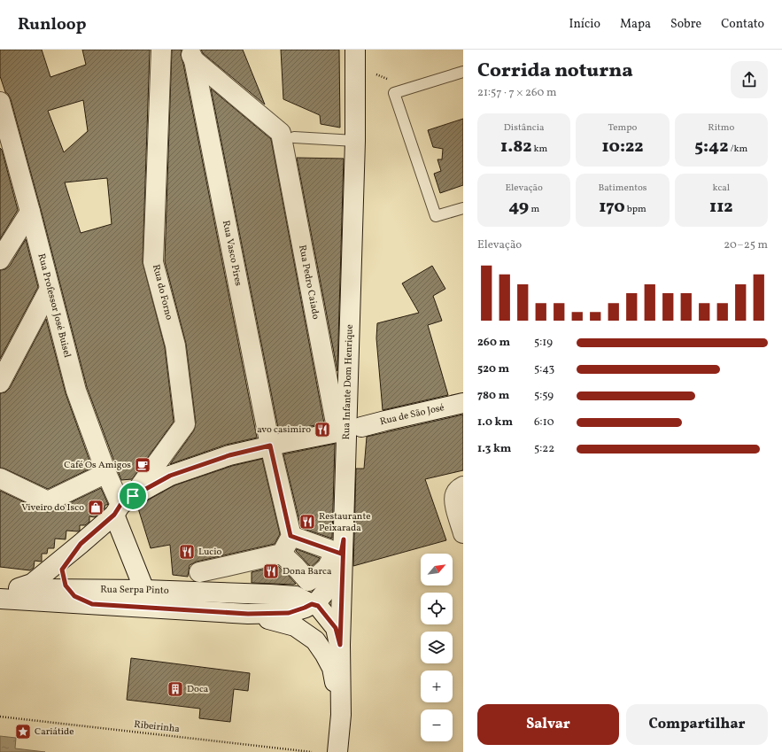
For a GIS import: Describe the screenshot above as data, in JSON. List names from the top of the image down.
{
  "streets": {
    "street": [
      "Rua Vasco Pires",
      "Rua Pedro Caiado",
      "Rua do Forno",
      "Rua Professor José Buisel",
      "Rua Infante Dom Henrique",
      "Rua de São José",
      "Rua Serpa Pinto"
    ],
    "path": ["Ribeirinha"]
  },
  "crossings": [
    ["Rua Vasco Pires", "Rua Pedro Caiado"],
    ["Rua do Forno", "Rua Professor José Buisel"],
    ["Rua Professor José Buisel", "Rua Serpa Pinto"],
    ["Rua Infante Dom Henrique", "Rua Serpa Pinto"]
  ],
  "places": {
    "restaurant": [
      "avo casimiro",
      "Restaurante Peixarada",
      "Lucio",
      "Dona Barca"
    ],
    "cafe": ["Café Os Amigos"],
    "shop": ["Viveiro do Isco"],
    "building": ["Doca"],
    "place": ["Cariátide"]
  },
  "north": "top right",
  "page": {
    "header": "Runloop",
    "nav": [
      "Início",
      "Mapa",
      "Sobre",
      "Contato"
    ],
    "heading": ["Corrida noturna", "21:57 · 7 × 260 m"],
    "stats": [
      ["Distância", "1.82 km"],
      ["Tempo", "10:22"],
      ["Ritmo", "5:42 /km"],
      ["Elevação", "49 m"],
      ["Batimentos", "170 bpm"],
      ["kcal", "112"]
    ],
    "chart": ["Elevação", "20–25 m"],
    "list": [
      {
        "name": "260 m",
        "note": "5:19"
      },
      {
        "name": "520 m",
        "note": "5:43"
      },
      {
        "name": "780 m",
        "note": "5:59"
      },
      {
        "name": "1.0 km",
        "note": "6:10"
      },
      {
        "name": "1.3 km",
        "note": "5:22"
      }
    ],
    "map_buttons": ["+", "−"],
    "buttons": ["Salvar", "Compartilhar"]
  }
}
